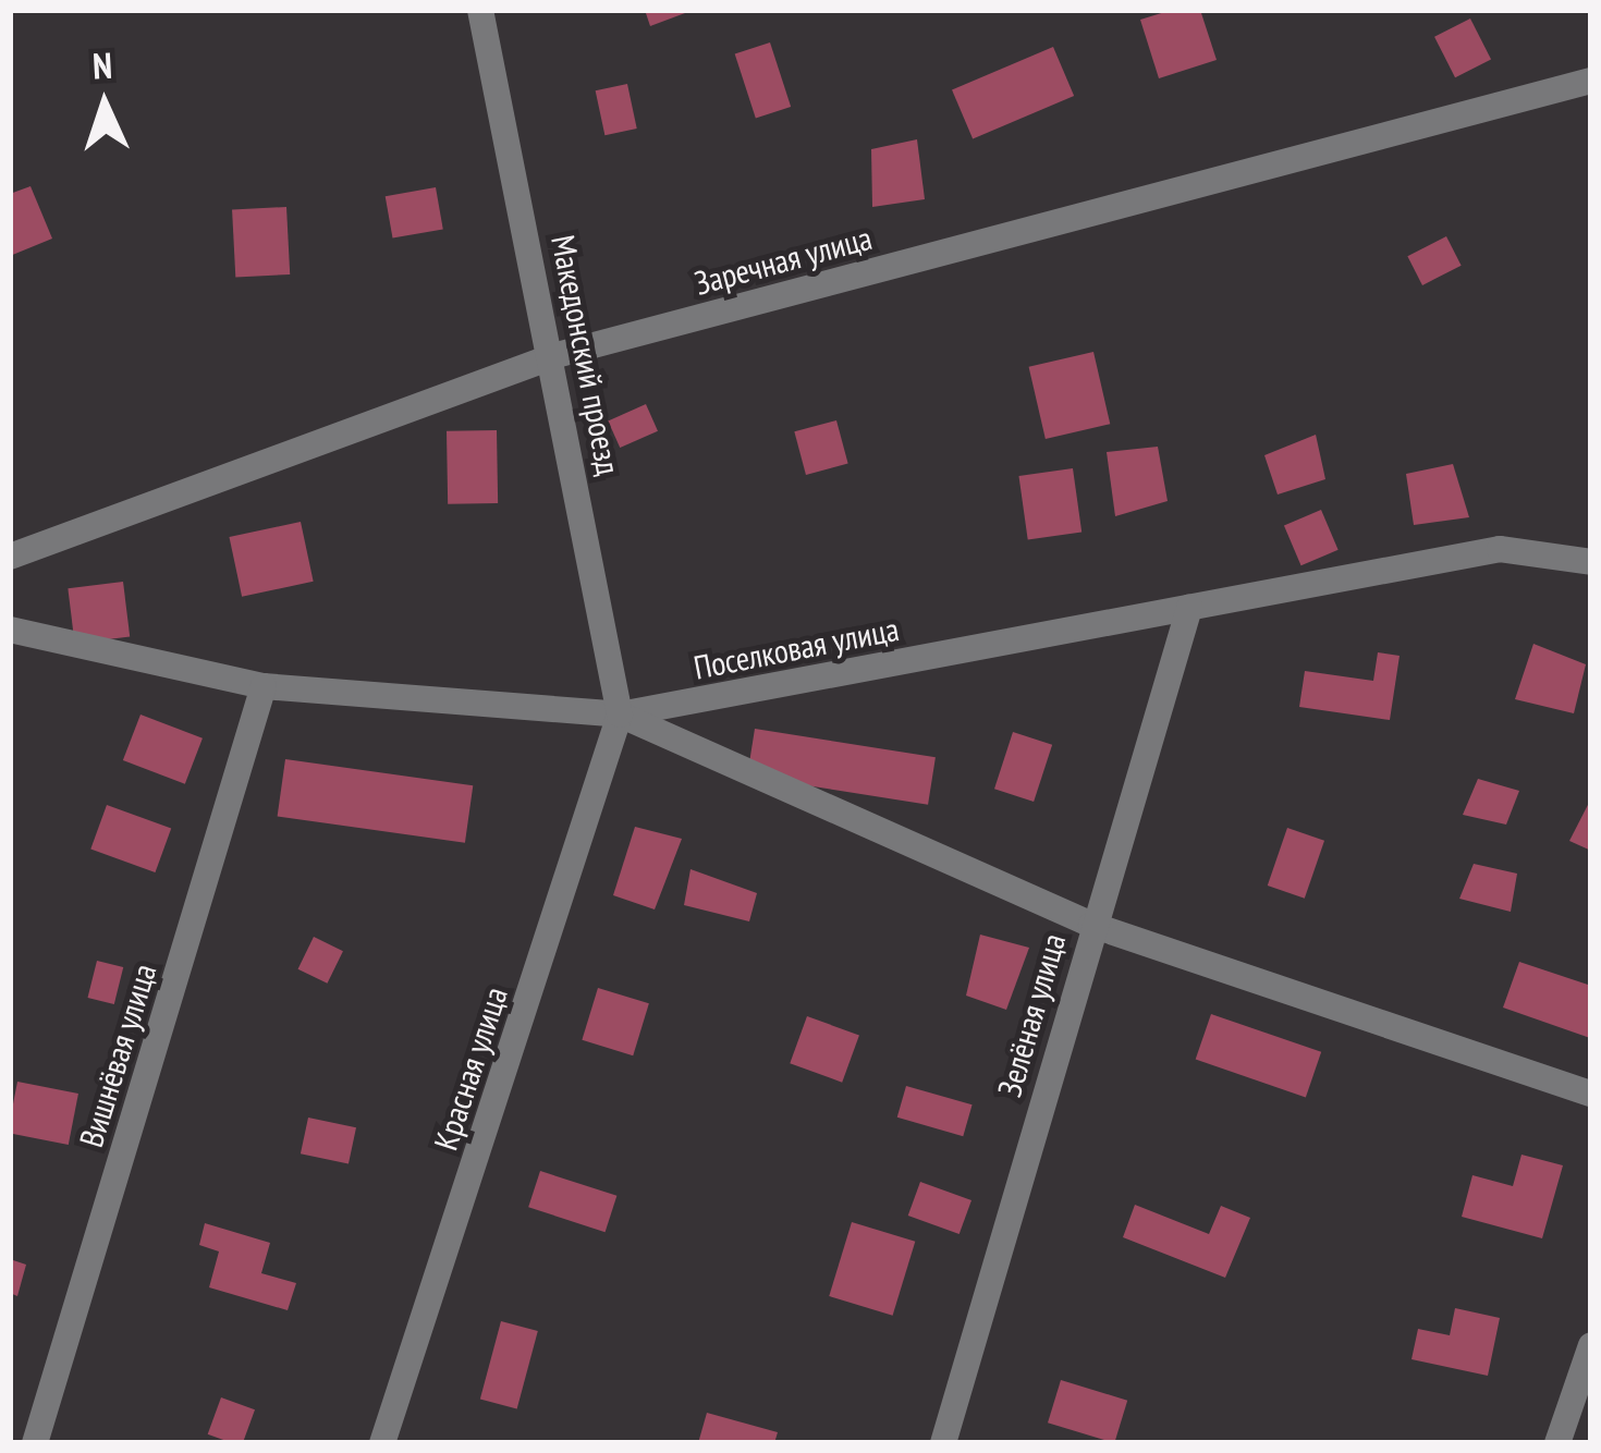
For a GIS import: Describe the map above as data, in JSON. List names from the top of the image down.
{
  "streets": {
    "street": [
      "Заречная улица",
      "Македонский проезд",
      "Поселковая улица",
      "Зелёная улица",
      "Вишнёвая улица",
      "Красная улица"
    ]
  },
  "crossings": [
    ["Заречная улица", "Македонский проезд"],
    ["Македонский проезд", "Поселковая улица"],
    ["Македонский проезд", "Красная улица"],
    ["Поселковая улица", "Зелёная улица"],
    ["Поселковая улица", "Вишнёвая улица"],
    ["Поселковая улица", "Красная улица"]
  ],
  "north": "top"
}
